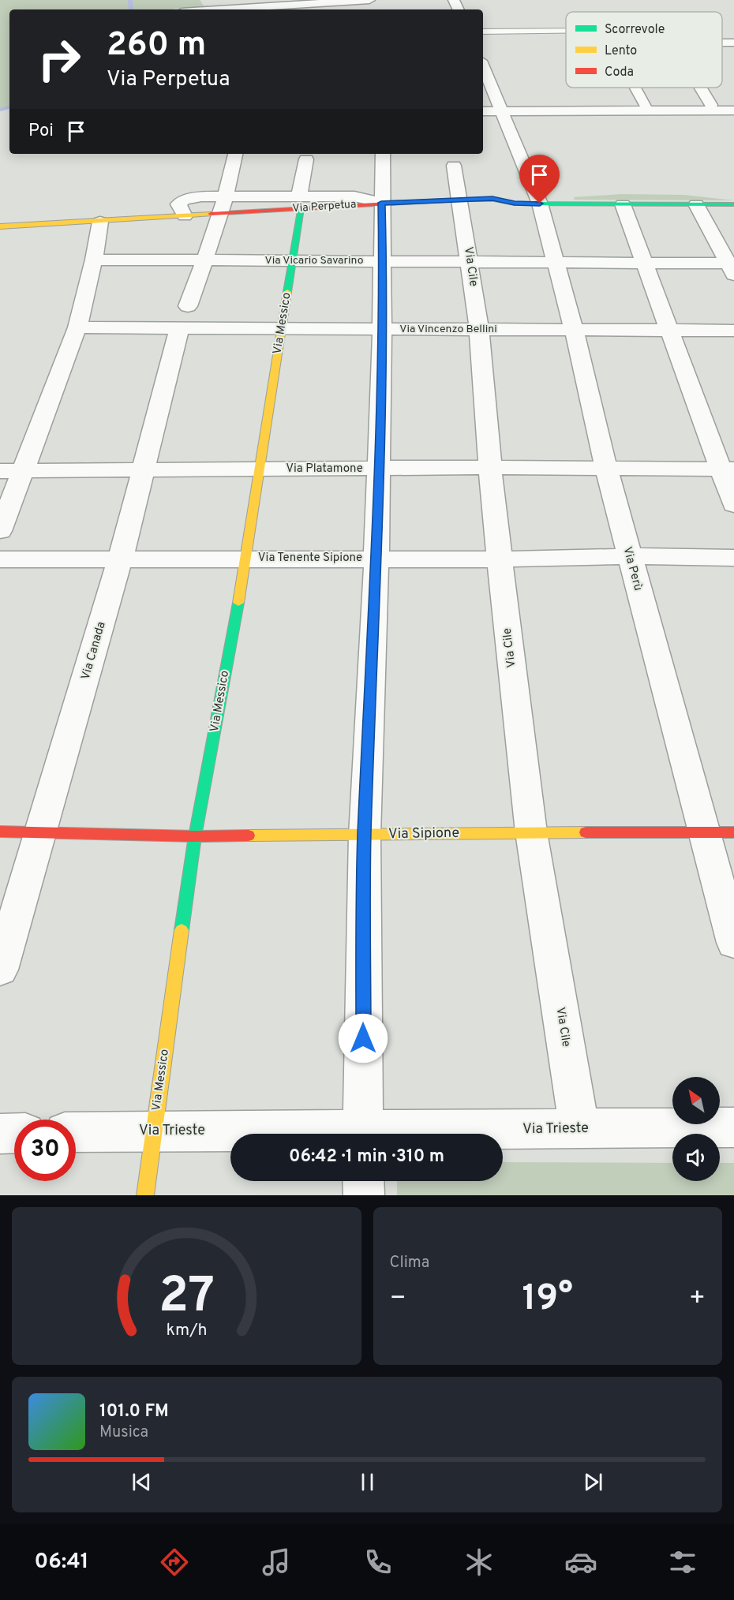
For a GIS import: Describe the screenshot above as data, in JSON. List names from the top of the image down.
{
  "streets": {
    "street": [
      "Via Perpetua",
      "Via Vicario Savarino",
      "Via Cile",
      "Via Messico",
      "Via Vincenzo Bellini",
      "Via Platamone",
      "Via Tenente Sipione",
      "Via Perù",
      "Via Canada",
      "Via Sipione",
      "Via Trieste"
    ]
  },
  "crossings": [
    ["Via Perpetua", "Via Messico"],
    ["Via Perpetua", "Via Canada"],
    ["Via Vicario Savarino", "Via Cile"],
    ["Via Vicario Savarino", "Via Messico"],
    ["Via Vicario Savarino", "Via Perù"],
    ["Via Vicario Savarino", "Via Canada"],
    ["Via Cile", "Via Vincenzo Bellini"],
    ["Via Cile", "Via Platamone"],
    ["Via Cile", "Via Tenente Sipione"],
    ["Via Cile", "Via Sipione"],
    ["Via Cile", "Via Trieste"],
    ["Via Messico", "Via Vincenzo Bellini"],
    ["Via Messico", "Via Platamone"],
    ["Via Messico", "Via Tenente Sipione"],
    ["Via Messico", "Via Sipione"],
    ["Via Messico", "Via Trieste"],
    ["Via Vincenzo Bellini", "Via Perù"],
    ["Via Vincenzo Bellini", "Via Canada"],
    ["Via Platamone", "Via Perù"],
    ["Via Platamone", "Via Canada"],
    ["Via Tenente Sipione", "Via Perù"],
    ["Via Tenente Sipione", "Via Canada"],
    ["Via Perù", "Via Sipione"],
    ["Via Canada", "Via Sipione"]
  ],
  "legend": ["Scorrevole", "Lento", "Coda"],
  "north": "top left",
  "page": {
    "turn": ["260 m", "Via Perpetua"],
    "then": "Poi",
    "limit": "30",
    "trip": "06:42 · 1 min · 310 m",
    "tile": "Clima",
    "heat": ["−", "19°", "+"],
    "song": ["101.0 FM", "Musica"],
    "tabs": "06:41",
    "gauge": ["27", "km/h"]
  }
}
